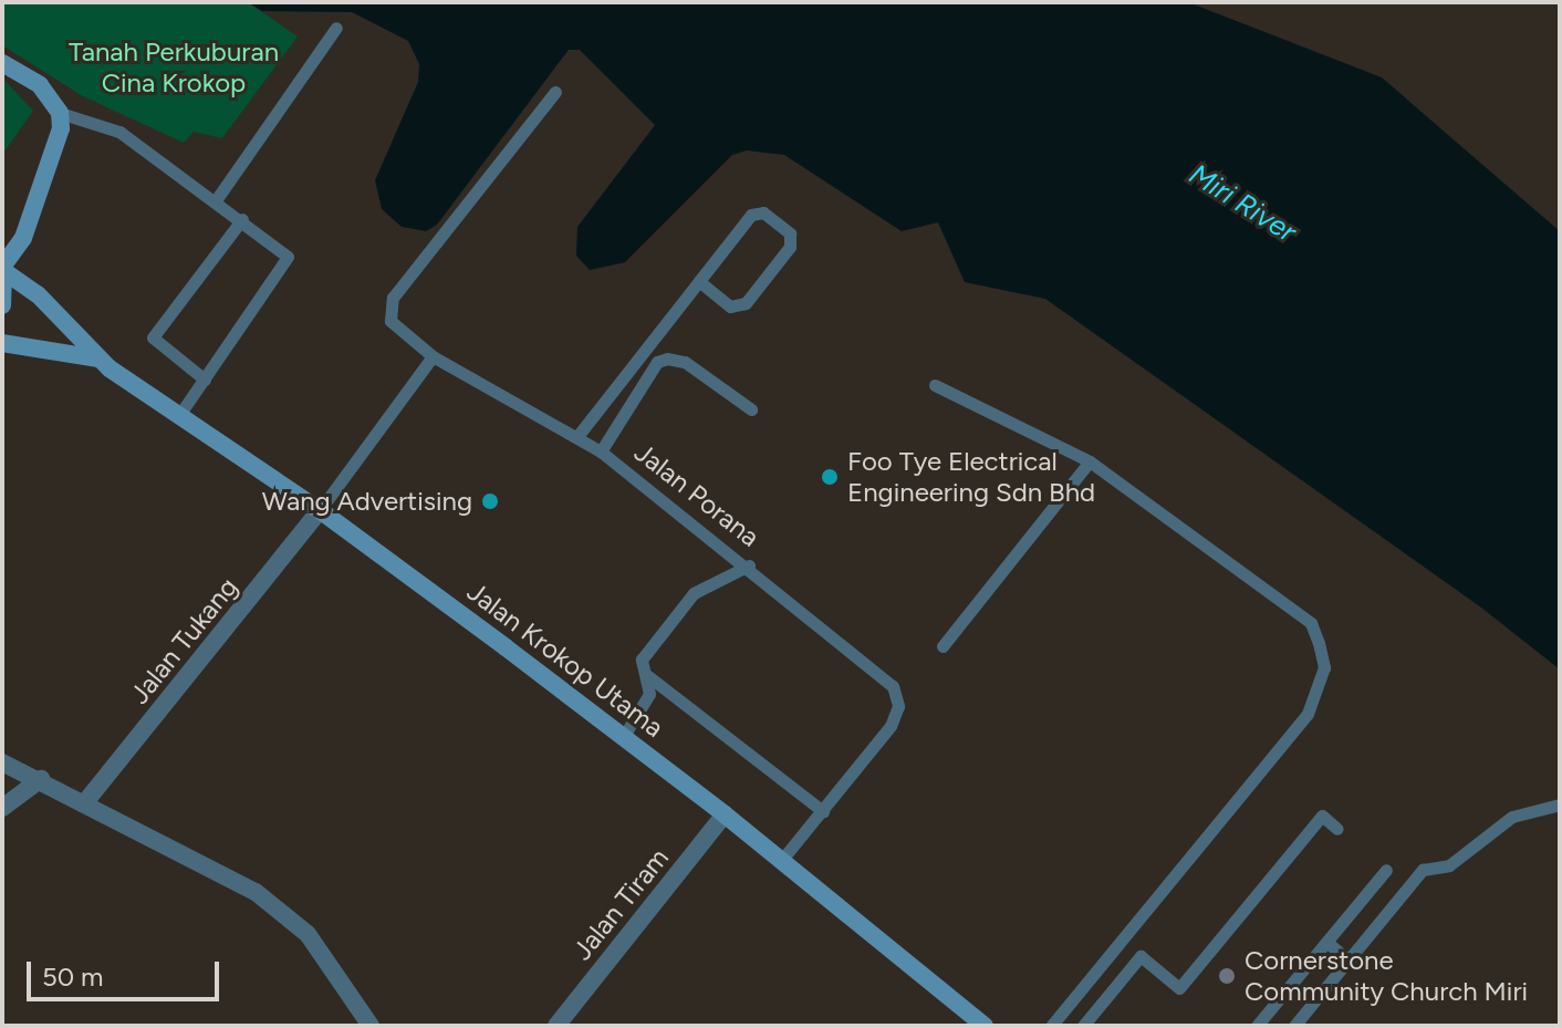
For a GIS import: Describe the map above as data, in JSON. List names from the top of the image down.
{
  "streets": {
    "street": ["Jalan Tukang", "Jalan Krokop Utama", "Jalan Tiram"],
    "lane": ["Jalan Porana"]
  },
  "crossings": [
    ["Jalan Porana", "Jalan Krokop Utama"],
    ["Jalan Tukang", "Jalan Krokop Utama"],
    ["Jalan Krokop Utama", "Jalan Tiram"]
  ],
  "water": ["Miri River"],
  "parks": ["Tanah Perkuburan Cina Krokop"],
  "places": ["Foo Tye Electrical Engineering Sdn Bhd", "Wang Advertising", "Cornerstone Community Church Miri"],
  "scale_bar": "50 m"
}
